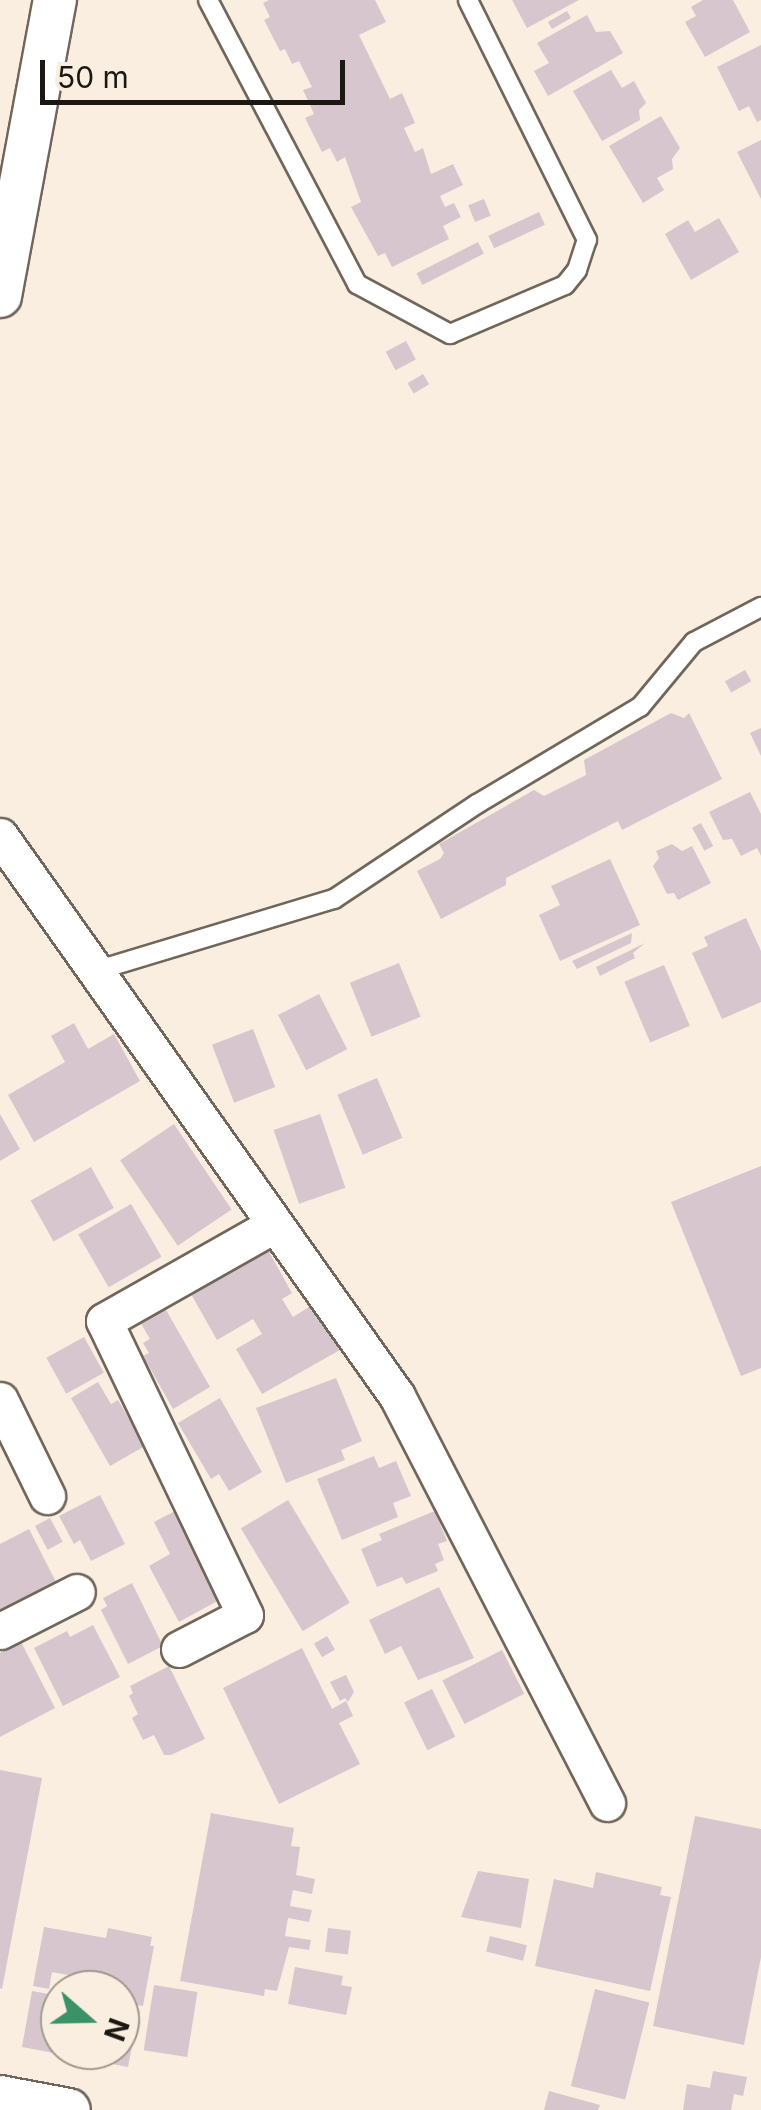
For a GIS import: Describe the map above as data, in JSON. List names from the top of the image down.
{
  "scale_bar": "50 m",
  "north": "right"
}
